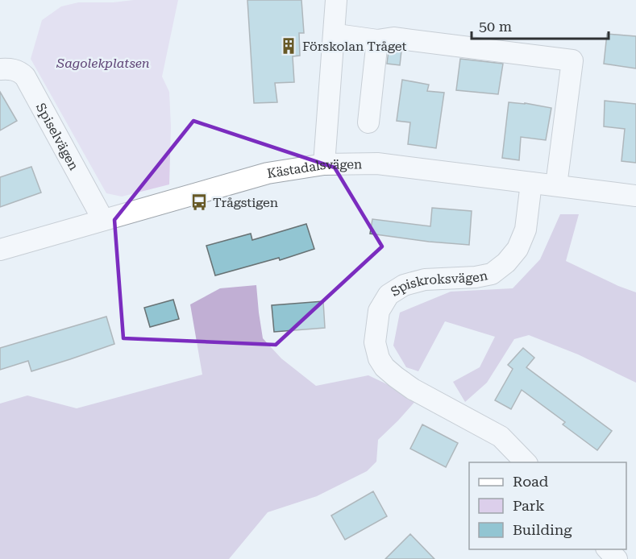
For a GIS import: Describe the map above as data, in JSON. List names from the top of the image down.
{
  "streets": {
    "street": ["Spiselvägen", "Kästadalsvägen", "Spiskroksvägen"]
  },
  "crossings": [
    ["Spiselvägen", "Kästadalsvägen"],
    ["Kästadalsvägen", "Spiskroksvägen"]
  ],
  "parks": ["Sagolekplatsen"],
  "places": {
    "building": ["Förskolan Tråget"],
    "bus stop": ["Trågstigen"]
  },
  "legend": ["Road", "Park", "Building"],
  "scale_bar": "50 m"
}
